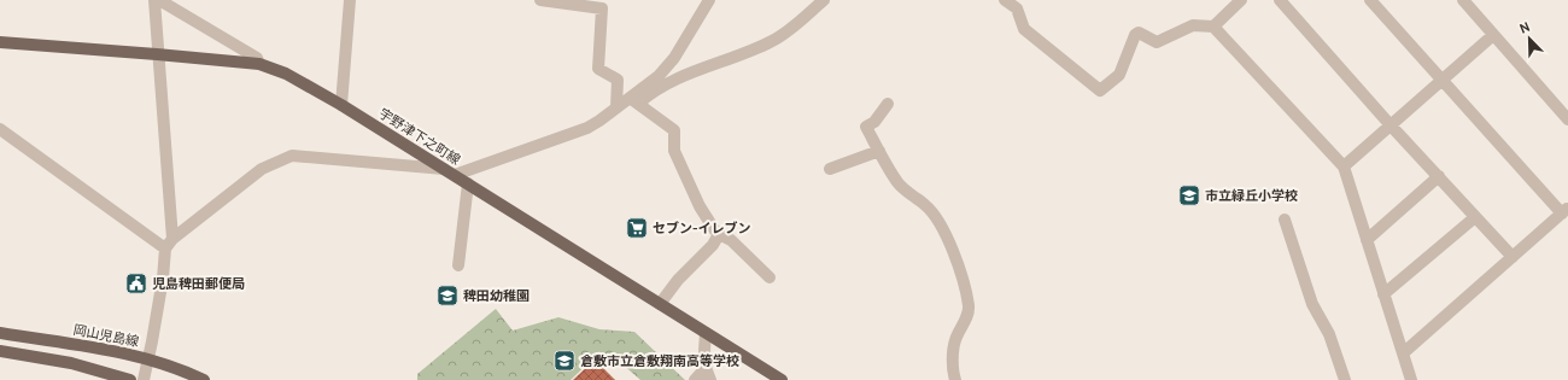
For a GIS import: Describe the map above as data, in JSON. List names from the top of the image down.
{
  "streets": {
    "main road": ["宇野津下之町線", "岡山児島線"]
  },
  "places": {
    "school or university": ["市立緑丘小学校", "稗田幼稚園", "倉敷市立倉敷翔南高等学校"],
    "supermarket": ["セブン-イレブン"],
    "public building": ["児島稗田郵便局"]
  },
  "north": "top left"
}
